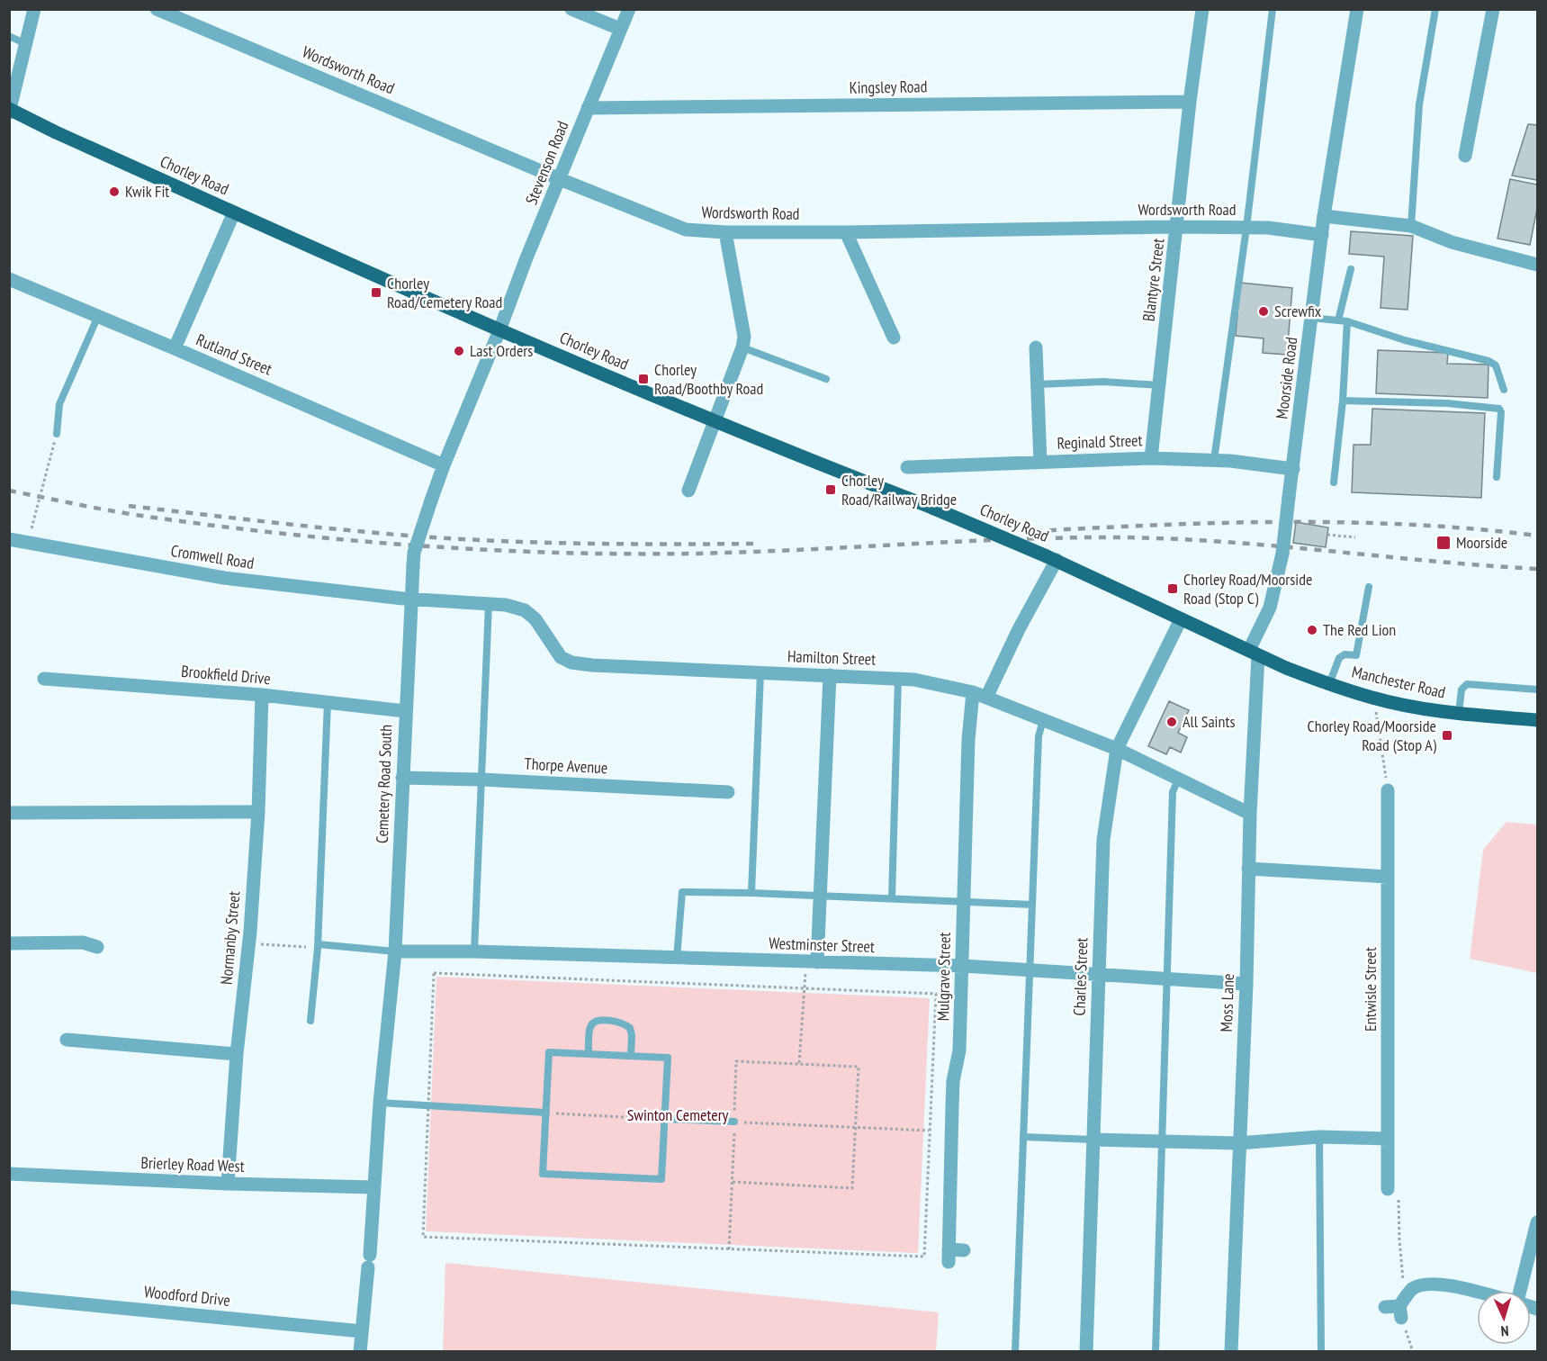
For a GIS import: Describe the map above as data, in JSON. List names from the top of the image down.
{
  "streets": {
    "main road": ["Chorley Road", "Manchester Road"],
    "street": [
      "Wordsworth Road",
      "Kingsley Road",
      "Stevenson Road",
      "Blantyre Street",
      "Rutland Street",
      "Moorside Road",
      "Reginald Street",
      "Cromwell Road",
      "Hamilton Street",
      "Brookfield Drive",
      "Thorpe Avenue",
      "Cemetery Road South",
      "Normanby Street",
      "Westminster Street",
      "Mulgrave Street",
      "Charles Street",
      "Entwisle Street",
      "Moss Lane",
      "Brierley Road West",
      "Woodford Drive"
    ]
  },
  "crossings": [
    ["Wordsworth Road", "Stevenson Road"],
    ["Wordsworth Road", "Blantyre Street"],
    ["Wordsworth Road", "Moorside Road"],
    ["Kingsley Road", "Stevenson Road"],
    ["Kingsley Road", "Blantyre Street"],
    ["Stevenson Road", "Chorley Road"],
    ["Stevenson Road", "Cemetery Road South"],
    ["Chorley Road", "Moorside Road"],
    ["Chorley Road", "Manchester Road"],
    ["Chorley Road", "Cemetery Road South"],
    ["Chorley Road", "Charles Street"],
    ["Chorley Road", "Moss Lane"],
    ["Blantyre Street", "Reginald Street"],
    ["Rutland Street", "Cemetery Road South"],
    ["Moorside Road", "Reginald Street"],
    ["Moorside Road", "Manchester Road"],
    ["Moorside Road", "Moss Lane"],
    ["Cromwell Road", "Hamilton Street"],
    ["Cromwell Road", "Cemetery Road South"],
    ["Hamilton Street", "Cemetery Road South"],
    ["Hamilton Street", "Mulgrave Street"],
    ["Hamilton Street", "Charles Street"],
    ["Hamilton Street", "Moss Lane"],
    ["Brookfield Drive", "Cemetery Road South"],
    ["Brookfield Drive", "Normanby Street"],
    ["Manchester Road", "Moss Lane"],
    ["Thorpe Avenue", "Cemetery Road South"],
    ["Cemetery Road South", "Westminster Street"],
    ["Cemetery Road South", "Brierley Road West"],
    ["Cemetery Road South", "Woodford Drive"],
    ["Normanby Street", "Brierley Road West"],
    ["Westminster Street", "Mulgrave Street"],
    ["Westminster Street", "Charles Street"],
    ["Westminster Street", "Moss Lane"]
  ],
  "parks": ["Swinton Cemetery"],
  "places": {
    "other": [
      "Kwik Fit",
      "Screwfix",
      "Last Orders",
      "The Red Lion",
      "All Saints"
    ],
    "transit": [
      "Chorley Road/Cemetery Road",
      "Chorley Road/Boothby Road",
      "Chorley Road/Railway Bridge",
      "Moorside",
      "Chorley Road/Moorside Road (Stop C)",
      "Chorley Road/Moorside Road (Stop A)"
    ]
  },
  "north": "bottom"
}
